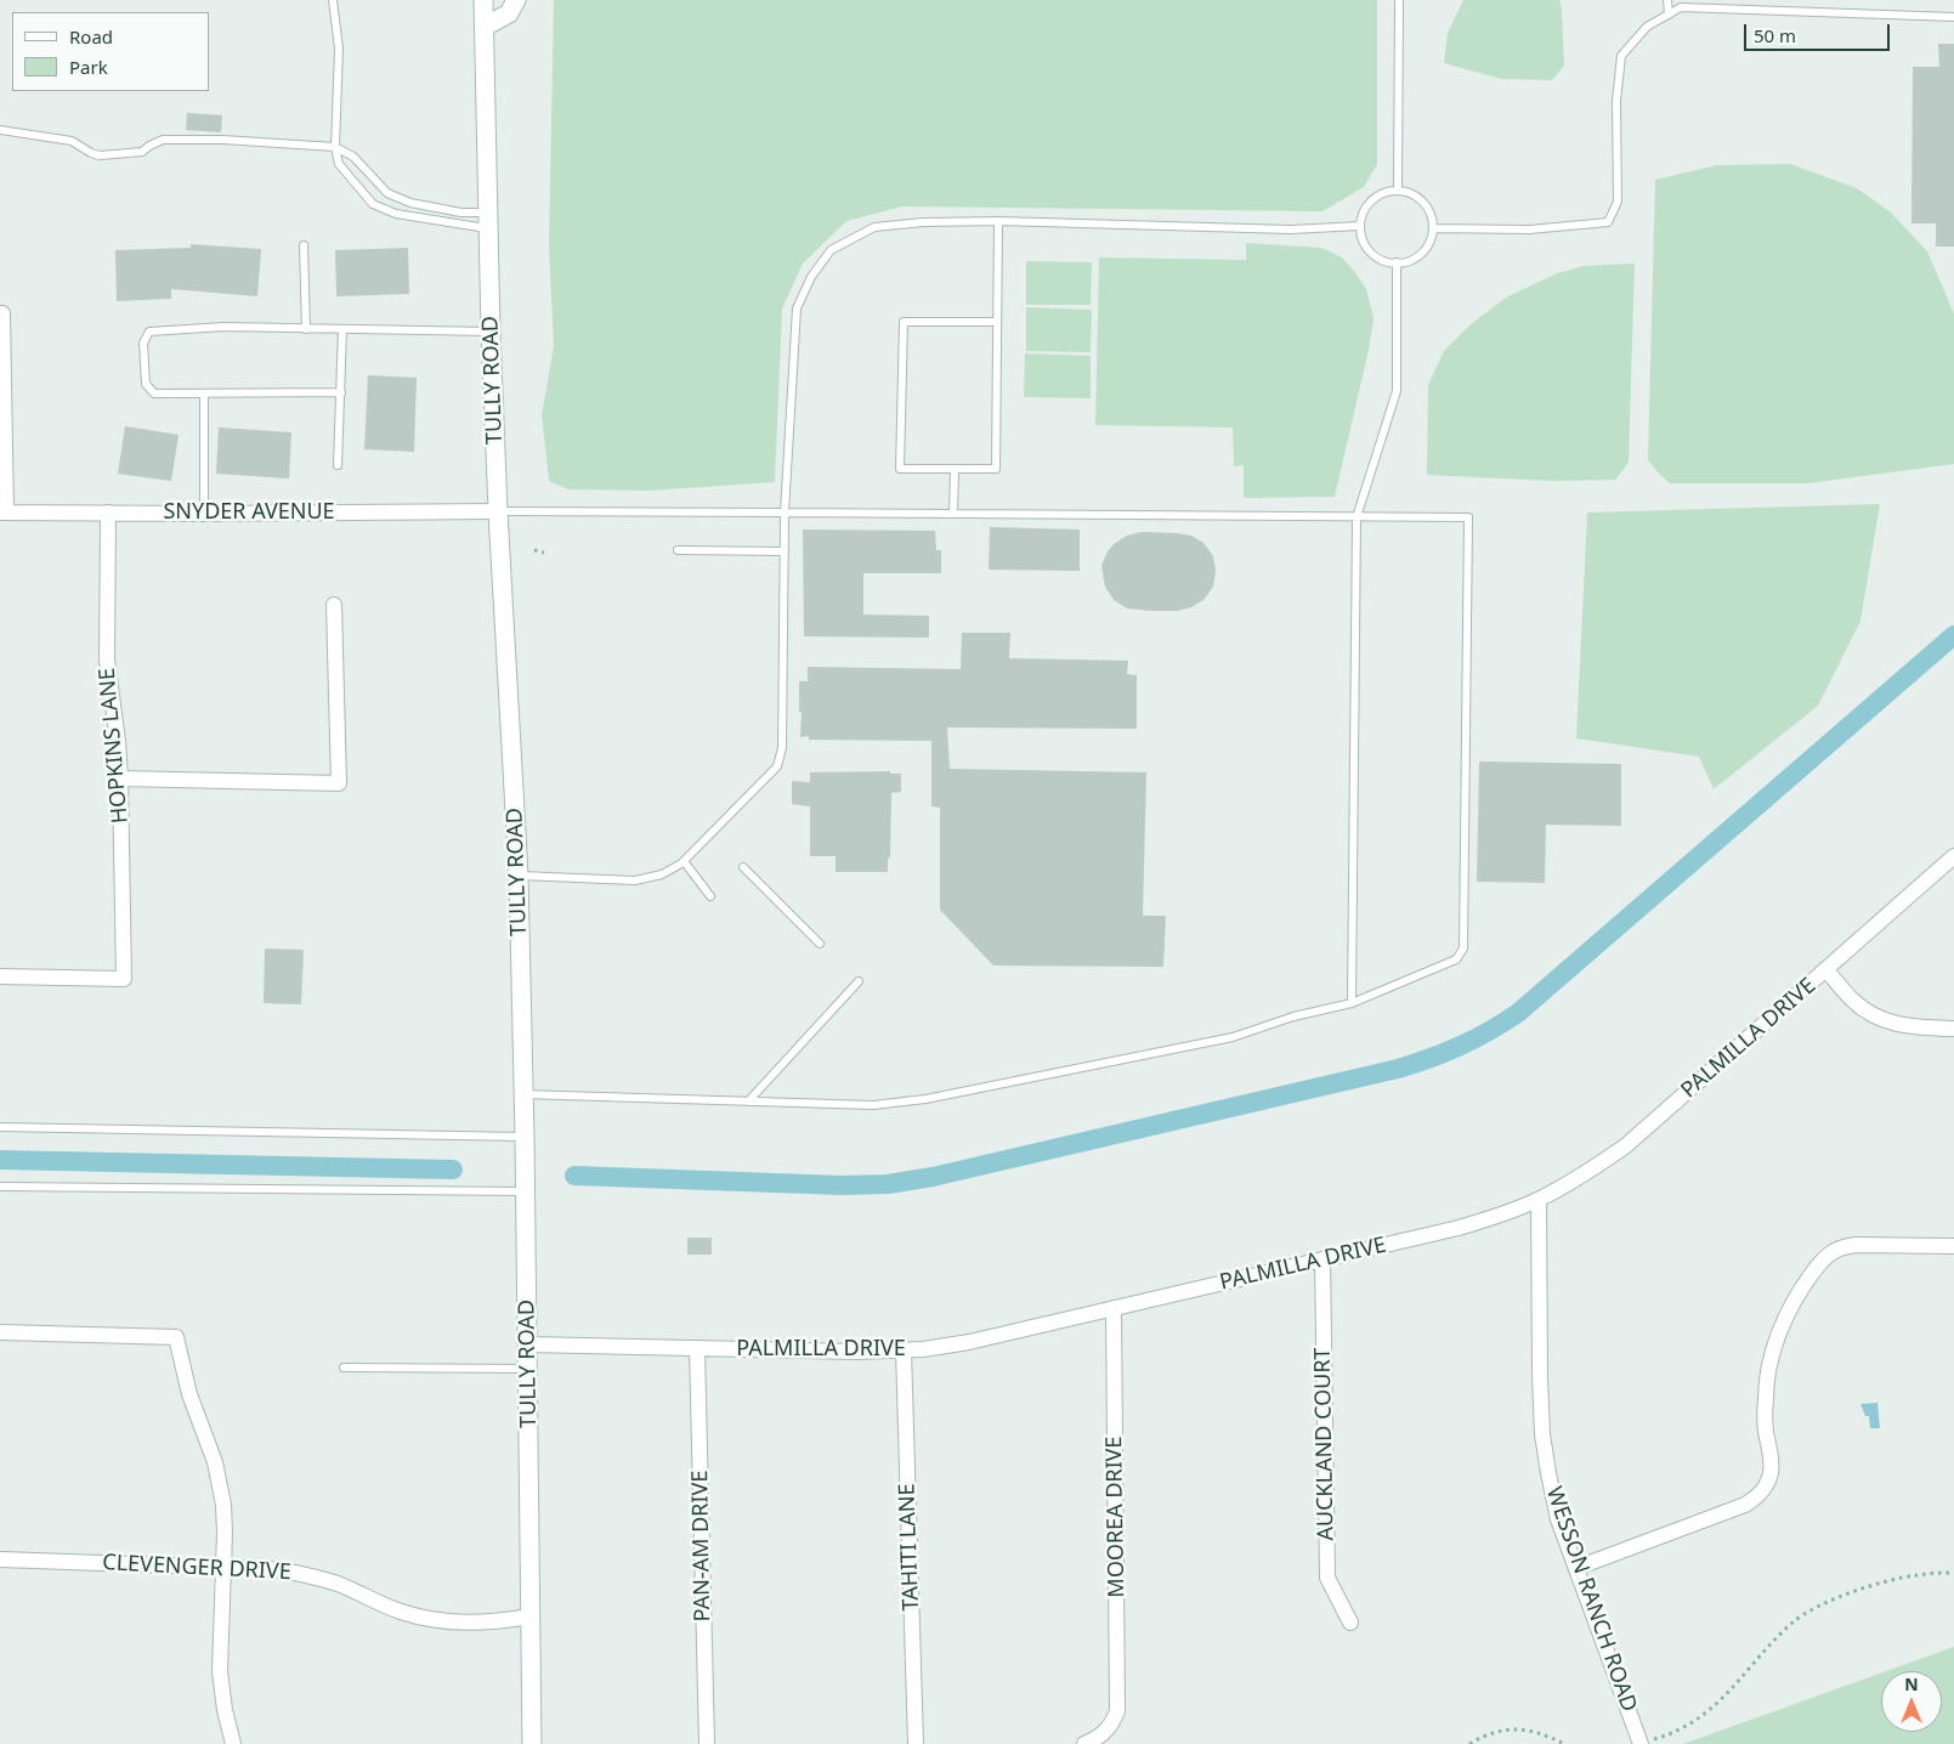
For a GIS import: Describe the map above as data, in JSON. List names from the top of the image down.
{
  "streets": {
    "main road": ["TULLY ROAD"],
    "street": [
      "SNYDER AVENUE",
      "HOPKINS LANE",
      "PALMILLA DRIVE",
      "AUCKLAND COURT",
      "MOOREA DRIVE",
      "PAN-AM DRIVE",
      "TAHITI LANE",
      "CLEVENGER DRIVE",
      "WESSON RANCH ROAD"
    ]
  },
  "crossings": [
    ["TULLY ROAD", "SNYDER AVENUE"],
    ["TULLY ROAD", "PALMILLA DRIVE"],
    ["TULLY ROAD", "CLEVENGER DRIVE"],
    ["SNYDER AVENUE", "HOPKINS LANE"],
    ["PALMILLA DRIVE", "AUCKLAND COURT"],
    ["PALMILLA DRIVE", "MOOREA DRIVE"],
    ["PALMILLA DRIVE", "PAN-AM DRIVE"],
    ["PALMILLA DRIVE", "TAHITI LANE"],
    ["PALMILLA DRIVE", "WESSON RANCH ROAD"]
  ],
  "legend": ["Road", "Park"],
  "scale_bar": "50 m",
  "north": "top"
}
